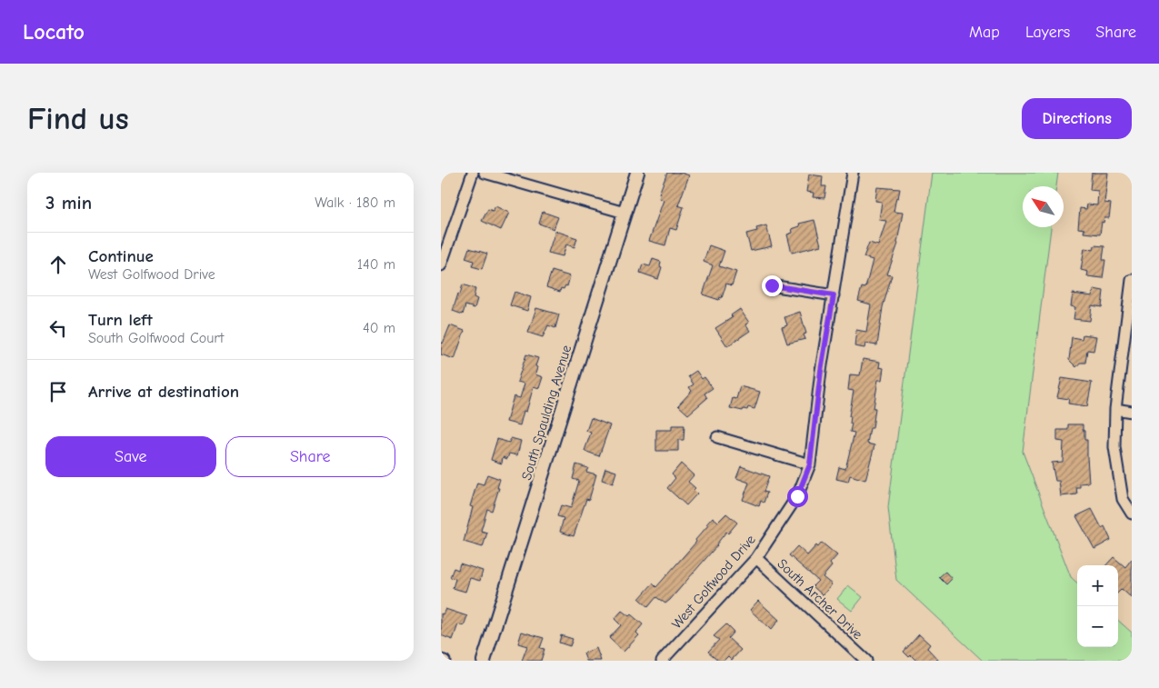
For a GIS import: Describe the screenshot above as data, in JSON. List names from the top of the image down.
{
  "streets": {
    "street": ["South Spaulding Avenue", "West Golfwood Drive", "South Archer Drive"]
  },
  "crossings": [
    ["West Golfwood Drive", "South Archer Drive"]
  ],
  "north": "top left",
  "page": {
    "header": "Locato",
    "nav": ["Map", "Layers", "Share"],
    "buttons": [
      "Directions",
      ["Save", "Share"]
    ],
    "title": "Find us",
    "heading": ["3 min", "Walk · 180 m"],
    "list": [
      ["Continue", "West Golfwood Drive", "140 m"],
      ["Turn left", "South Golfwood Court", "40 m"],
      "Arrive at destination"
    ],
    "map_buttons": ["+", "−"]
  }
}
